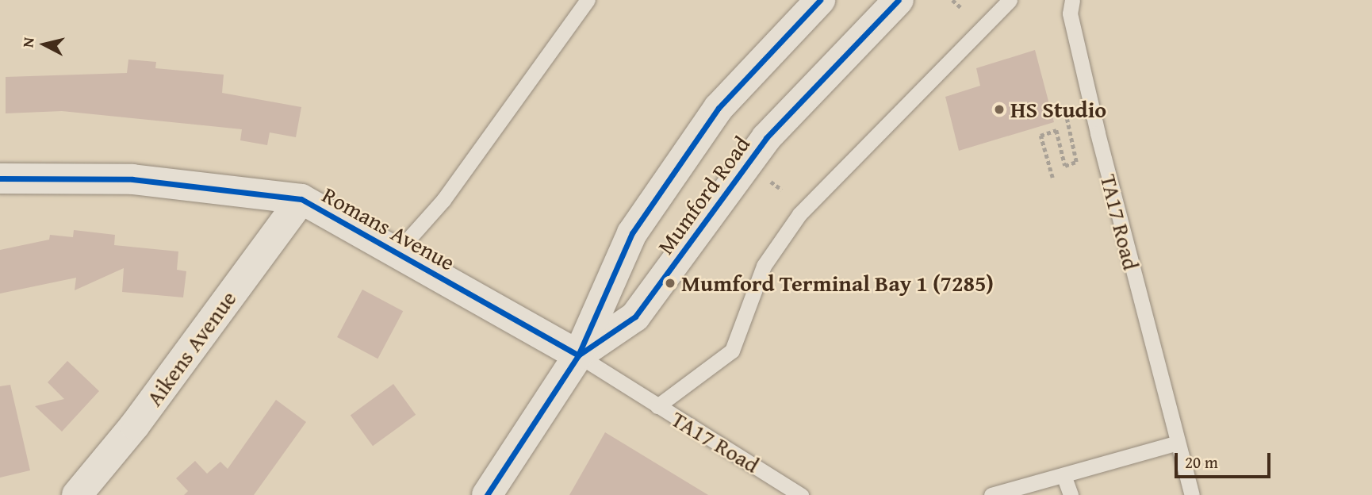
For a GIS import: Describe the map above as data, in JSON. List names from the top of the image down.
{
  "streets": {
    "street": ["Mumford Road", "Romans Avenue", "Aikens Avenue"],
    "lane": ["TA17 Road"]
  },
  "crossings": [
    ["Mumford Road", "TA17 Road"],
    ["Mumford Road", "Romans Avenue"],
    ["TA17 Road", "Romans Avenue"],
    ["Romans Avenue", "Aikens Avenue"]
  ],
  "places": ["HS Studio", "Mumford Terminal Bay 1 (7285)"],
  "scale_bar": "20 m",
  "north": "left"
}
